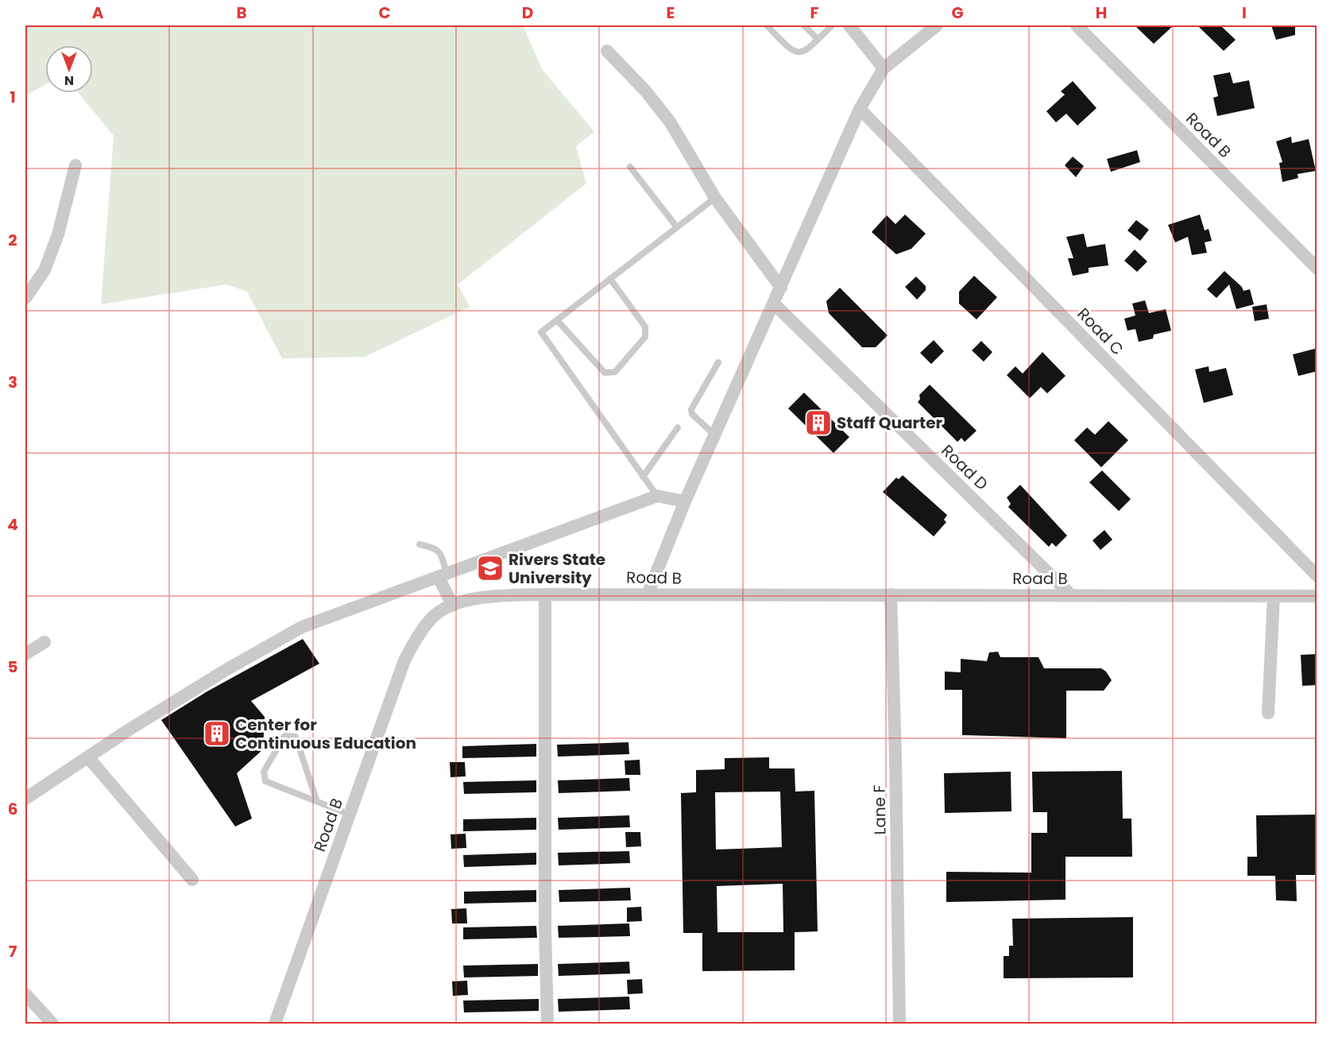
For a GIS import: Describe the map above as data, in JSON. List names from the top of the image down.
{
  "streets": {
    "street": [
      "Road B",
      "Road C",
      "Road D",
      "Lane F"
    ]
  },
  "crossings": [
    ["Road B", "Road D"],
    ["Road B", "Lane F"]
  ],
  "places": {
    "building": ["Staff Quarter", "Center for Continuous Education"],
    "school or university": ["Rivers State University"]
  },
  "north": "bottom",
  "grid": {
    "columns": [
      "A",
      "B",
      "C",
      "D",
      "E",
      "F",
      "G",
      "H",
      "I"
    ],
    "rows": [
      "1",
      "2",
      "3",
      "4",
      "5",
      "6",
      "7"
    ]
  }
}
